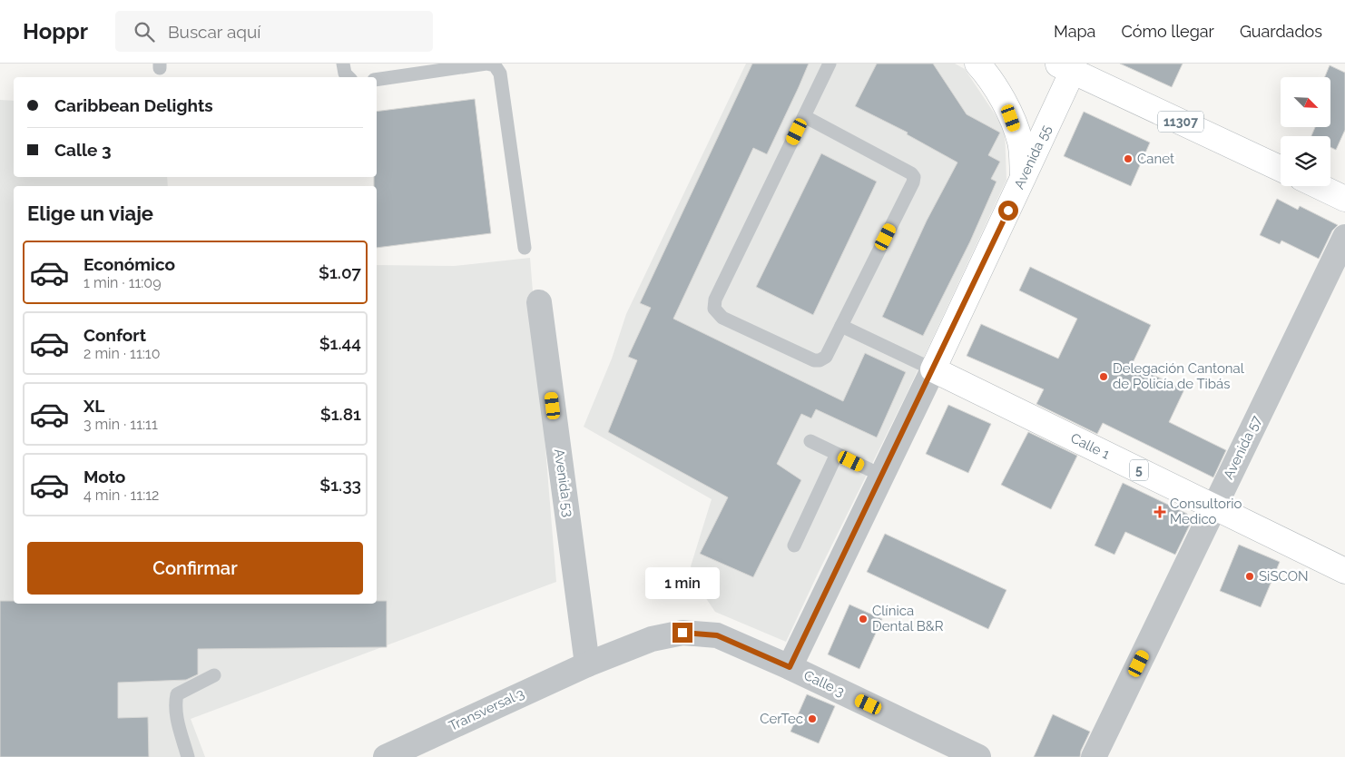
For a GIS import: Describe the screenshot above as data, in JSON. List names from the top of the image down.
{
  "streets": {
    "main road": [
      "11307",
      "Avenida 55",
      "Calle 1",
      "5"
    ],
    "street": [
      "Avenida 57",
      "Avenida 53",
      "Calle 3",
      "Transversal 3"
    ]
  },
  "crossings": [
    ["11307", "Avenida 55"],
    ["Avenida 55", "Calle 1"],
    ["Avenida 55", "Calle 3"],
    ["Calle 1", "Avenida 57"],
    ["Avenida 53", "Calle 3"],
    ["Avenida 53", "Transversal 3"],
    ["Calle 3", "Transversal 3"]
  ],
  "places": {
    "other": [
      "Canet",
      "Delegación Cantonal de Policía de Tibás",
      "SiSCON",
      "Clínica Dental B&R",
      "CerTec"
    ],
    "health": ["Consultorio Medico"]
  },
  "north": "bottom right",
  "page": {
    "header": "Hoppr",
    "search": "Buscar aquí",
    "nav": ["Mapa", "Cómo llegar", "Guardados"],
    "banner": ["Caribbean Delights", "Calle 3"],
    "heading": "Elige un viaje",
    "list": [
      {
        "name": "Económico",
        "note": "1 min · 11:09",
        "value": "$1.07"
      },
      {
        "name": "Confort",
        "note": "2 min · 11:10",
        "value": "$1.44"
      },
      {
        "name": "XL",
        "note": "3 min · 11:11",
        "value": "$1.81"
      },
      {
        "name": "Moto",
        "note": "4 min · 11:12",
        "value": "$1.33"
      }
    ],
    "buttons": "Confirmar",
    "bubble": "1 min"
  }
}
